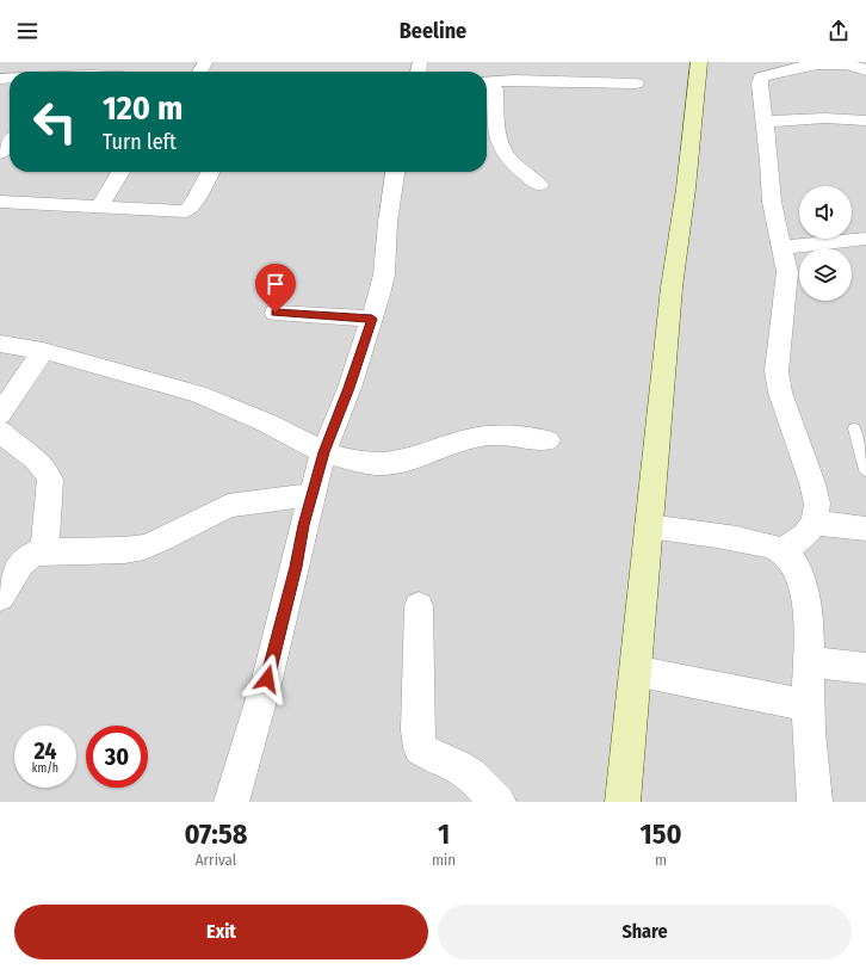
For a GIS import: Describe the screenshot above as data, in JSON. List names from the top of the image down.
{
  "page": {
    "header": "Beeline",
    "turn": ["120 m", "Turn left"],
    "speed": "24 km/h",
    "limit": "30",
    "eta": [
      "07:58",
      "Arrival",
      "1",
      "min",
      "150",
      "m"
    ],
    "buttons": ["Exit", "Share"]
  }
}
